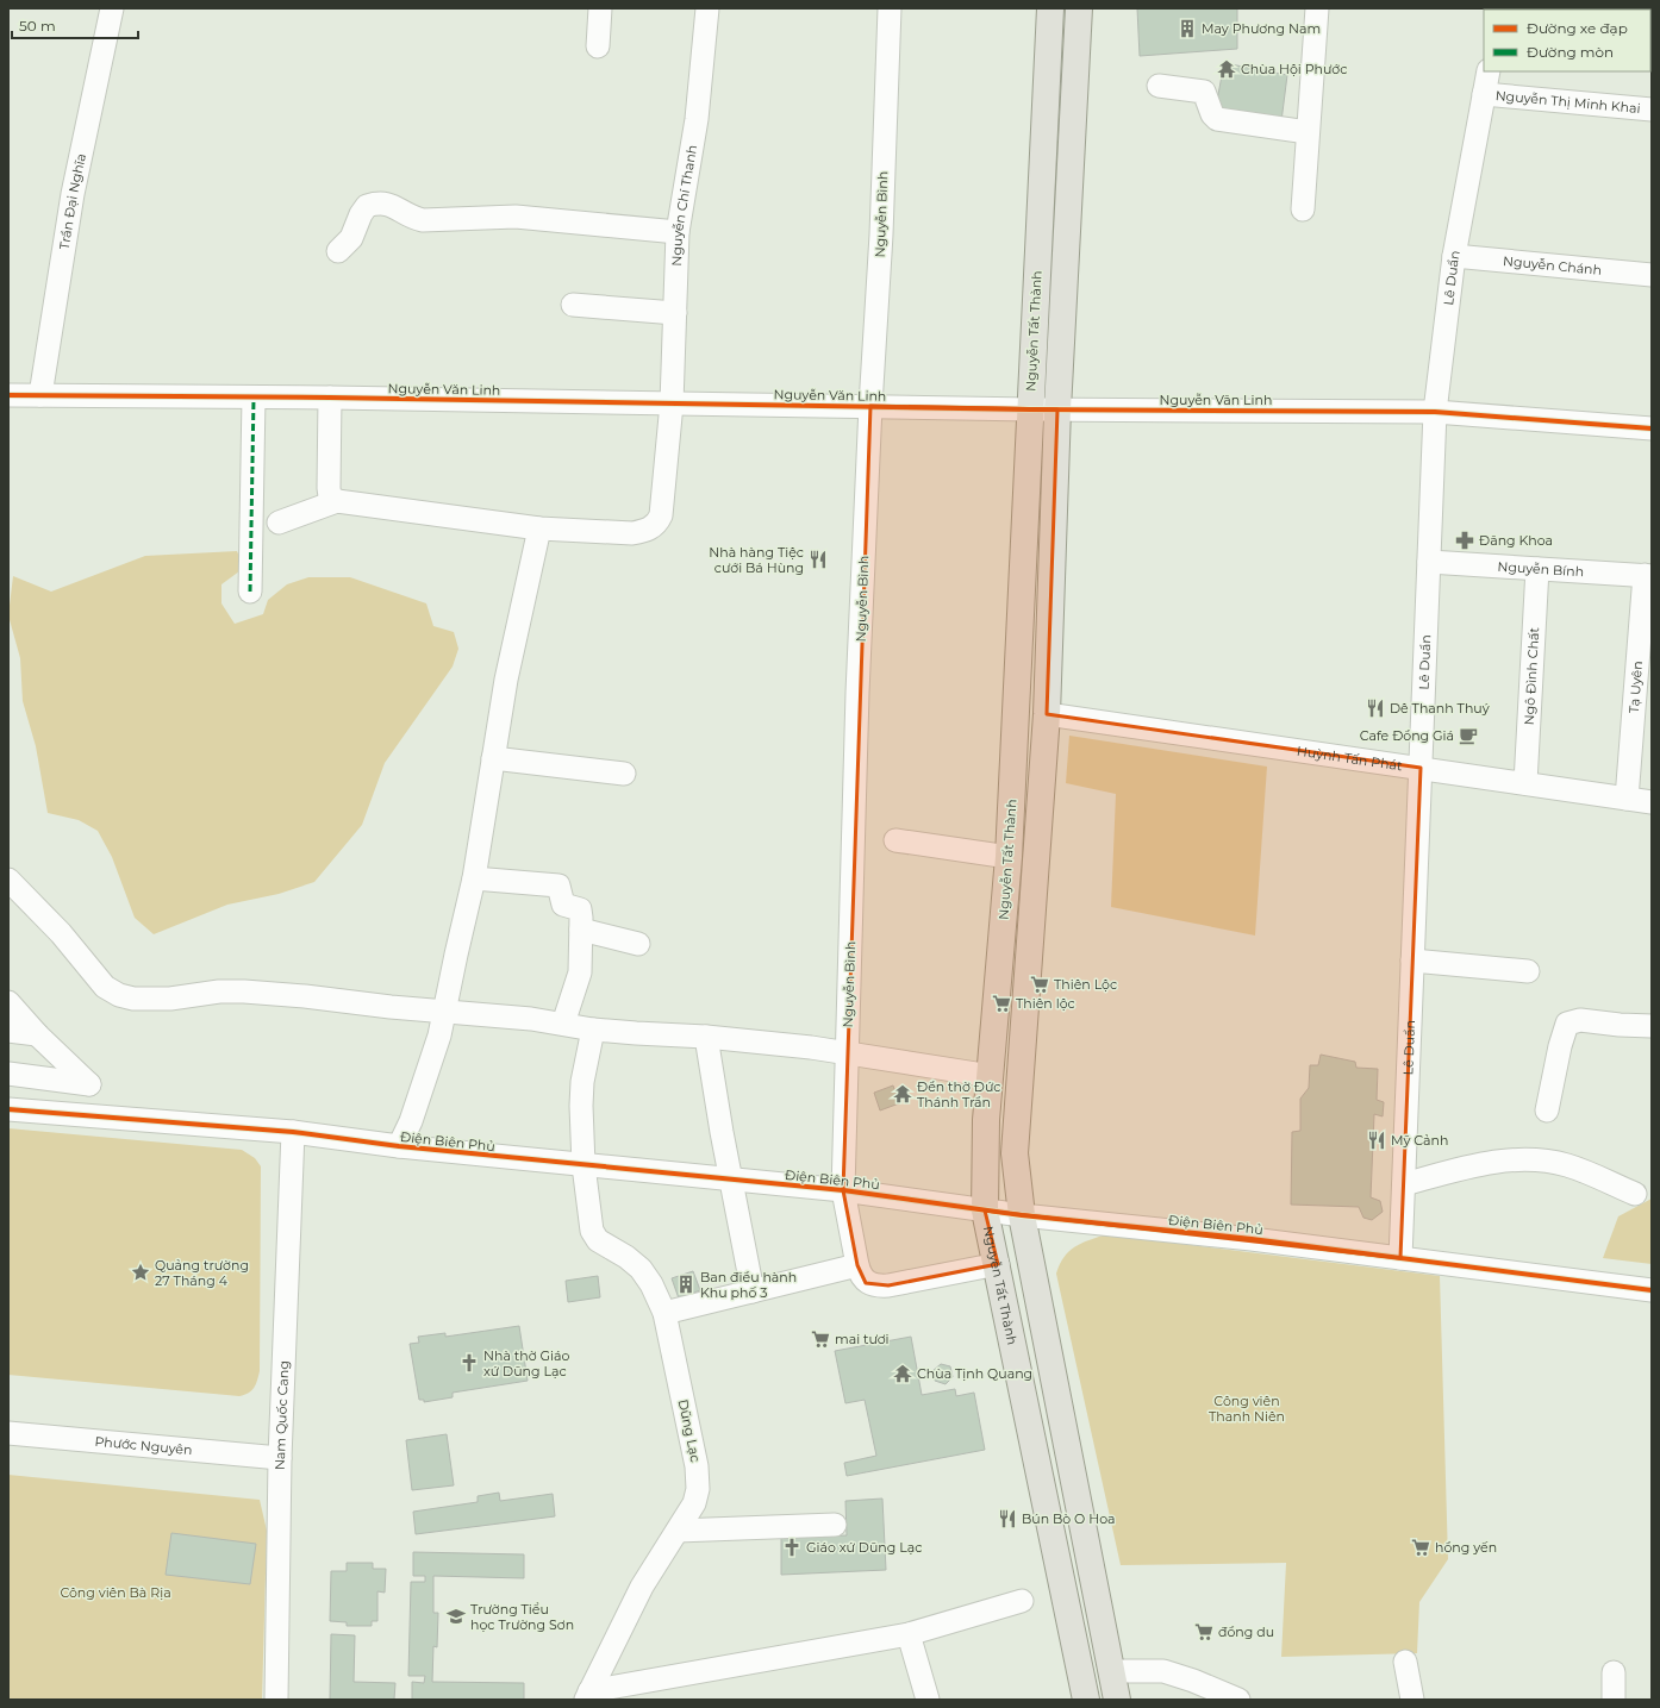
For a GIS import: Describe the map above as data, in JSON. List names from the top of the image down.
{
  "streets": {
    "main road": ["Nguyễn Tất Thành"],
    "street": [
      "Nguyễn Thị Minh Khai",
      "Trần Đại Nghĩa",
      "Nguyễn Chí Thanh",
      "Nguyễn Bình",
      "Nguyễn Chánh",
      "Lê Duẩn",
      "Nguyễn Văn Linh",
      "Nguyễn Bính",
      "Ngô Đình Chất",
      "Tạ Uyên",
      "Huỳnh Tấn Phát",
      "Điện Biên Phủ",
      "Nam Quốc Cang",
      "Dũng Lạc",
      "Phước Nguyên"
    ]
  },
  "crossings": [
    ["Nguyễn Thị Minh Khai", "Lê Duẩn"],
    ["Trần Đại Nghĩa", "Nguyễn Văn Linh"],
    ["Nguyễn Chí Thanh", "Nguyễn Văn Linh"],
    ["Nguyễn Bình", "Nguyễn Văn Linh"],
    ["Nguyễn Bình", "Điện Biên Phủ"],
    ["Nguyễn Chánh", "Lê Duẩn"],
    ["Lê Duẩn", "Nguyễn Văn Linh"],
    ["Lê Duẩn", "Nguyễn Bính"],
    ["Lê Duẩn", "Huỳnh Tấn Phát"],
    ["Lê Duẩn", "Điện Biên Phủ"],
    ["Nguyễn Tất Thành", "Nguyễn Văn Linh"],
    ["Nguyễn Tất Thành", "Điện Biên Phủ"],
    ["Nguyễn Bính", "Ngô Đình Chất"],
    ["Nguyễn Bính", "Tạ Uyên"],
    ["Ngô Đình Chất", "Huỳnh Tấn Phát"],
    ["Tạ Uyên", "Huỳnh Tấn Phát"],
    ["Điện Biên Phủ", "Nam Quốc Cang"],
    ["Điện Biên Phủ", "Dũng Lạc"],
    ["Nam Quốc Cang", "Phước Nguyên"]
  ],
  "parks": ["Công viên Thanh Niên", "Công viên Bà Rịa"],
  "places": {
    "building": ["May Phương Nam", "Ban điều hành Khu phố 3"],
    "temple": ["Chùa Hội Phước", "Đền thờ Đức Thánh Trần", "Chùa Tịnh Quang"],
    "pharmacy": ["Đăng Khoa"],
    "restaurant": [
      "Nhà hàng Tiệc cưới Bá Hùng",
      "Dê Thanh Thuý",
      "Mỹ Cảnh",
      "Bún Bò O Hoa"
    ],
    "cafe": ["Cafe Đồng Giá"],
    "supermarket": [
      "Thiên Lộc",
      "Thiên lộc",
      "mai tươi",
      "hồng yến",
      "đồng du"
    ],
    "place": ["Quảng trường 27 Tháng 4"],
    "church": ["Nhà thờ Giáo xứ Dũng Lạc", "Giáo xứ Dũng Lạc"],
    "school or university": ["Trường Tiểu học Trường Sơn"]
  },
  "legend": ["Đường xe đạp", "Đường mòn"],
  "scale_bar": "50 m"
}
